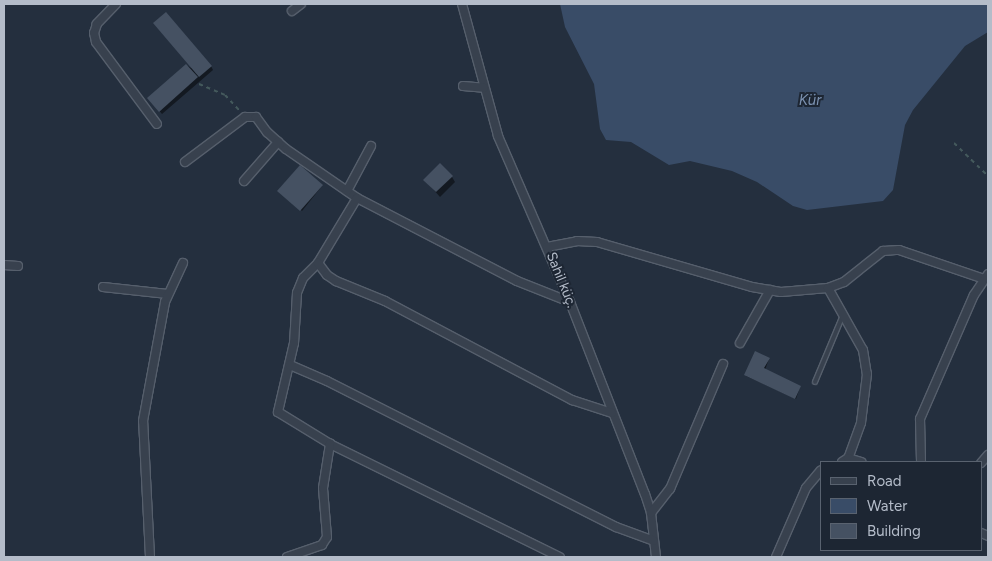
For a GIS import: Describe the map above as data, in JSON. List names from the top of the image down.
{
  "streets": {
    "street": ["Sahil küç."]
  },
  "water": ["Kür"],
  "legend": ["Road", "Water", "Building"]
}
